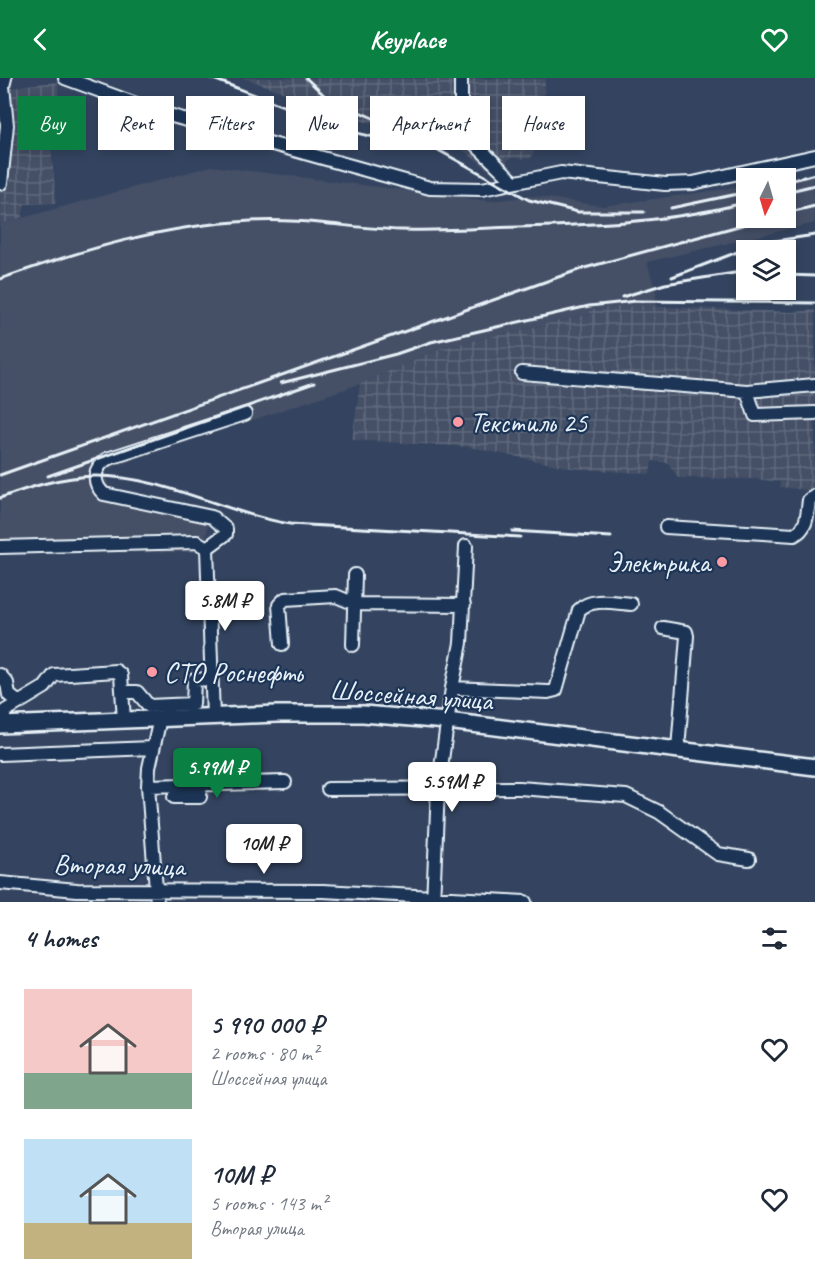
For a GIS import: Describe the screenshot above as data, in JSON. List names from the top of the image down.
{
  "streets": {
    "main road": ["Шоссейная улица"],
    "street": ["Вторая улица"]
  },
  "places": ["Текстиль 25", "Электрика", "СТО Роснефть"],
  "north": "bottom",
  "page": {
    "header": "Keyplace",
    "chip": [
      "Buy",
      "Rent",
      "Filters",
      "New",
      "Apartment",
      "House"
    ],
    "price": [
      "5.8M ₽",
      "5.99M ₽",
      "5.59M ₽",
      "10M ₽"
    ],
    "heading": "4 homes",
    "list": [
      {
        "name": "5 990 000 ₽",
        "note": "2 rooms · 80 m² · Шоссейная улица"
      },
      {
        "name": "10M ₽",
        "note": "5 rooms · 143 m² · Вторая улица"
      }
    ]
  }
}
